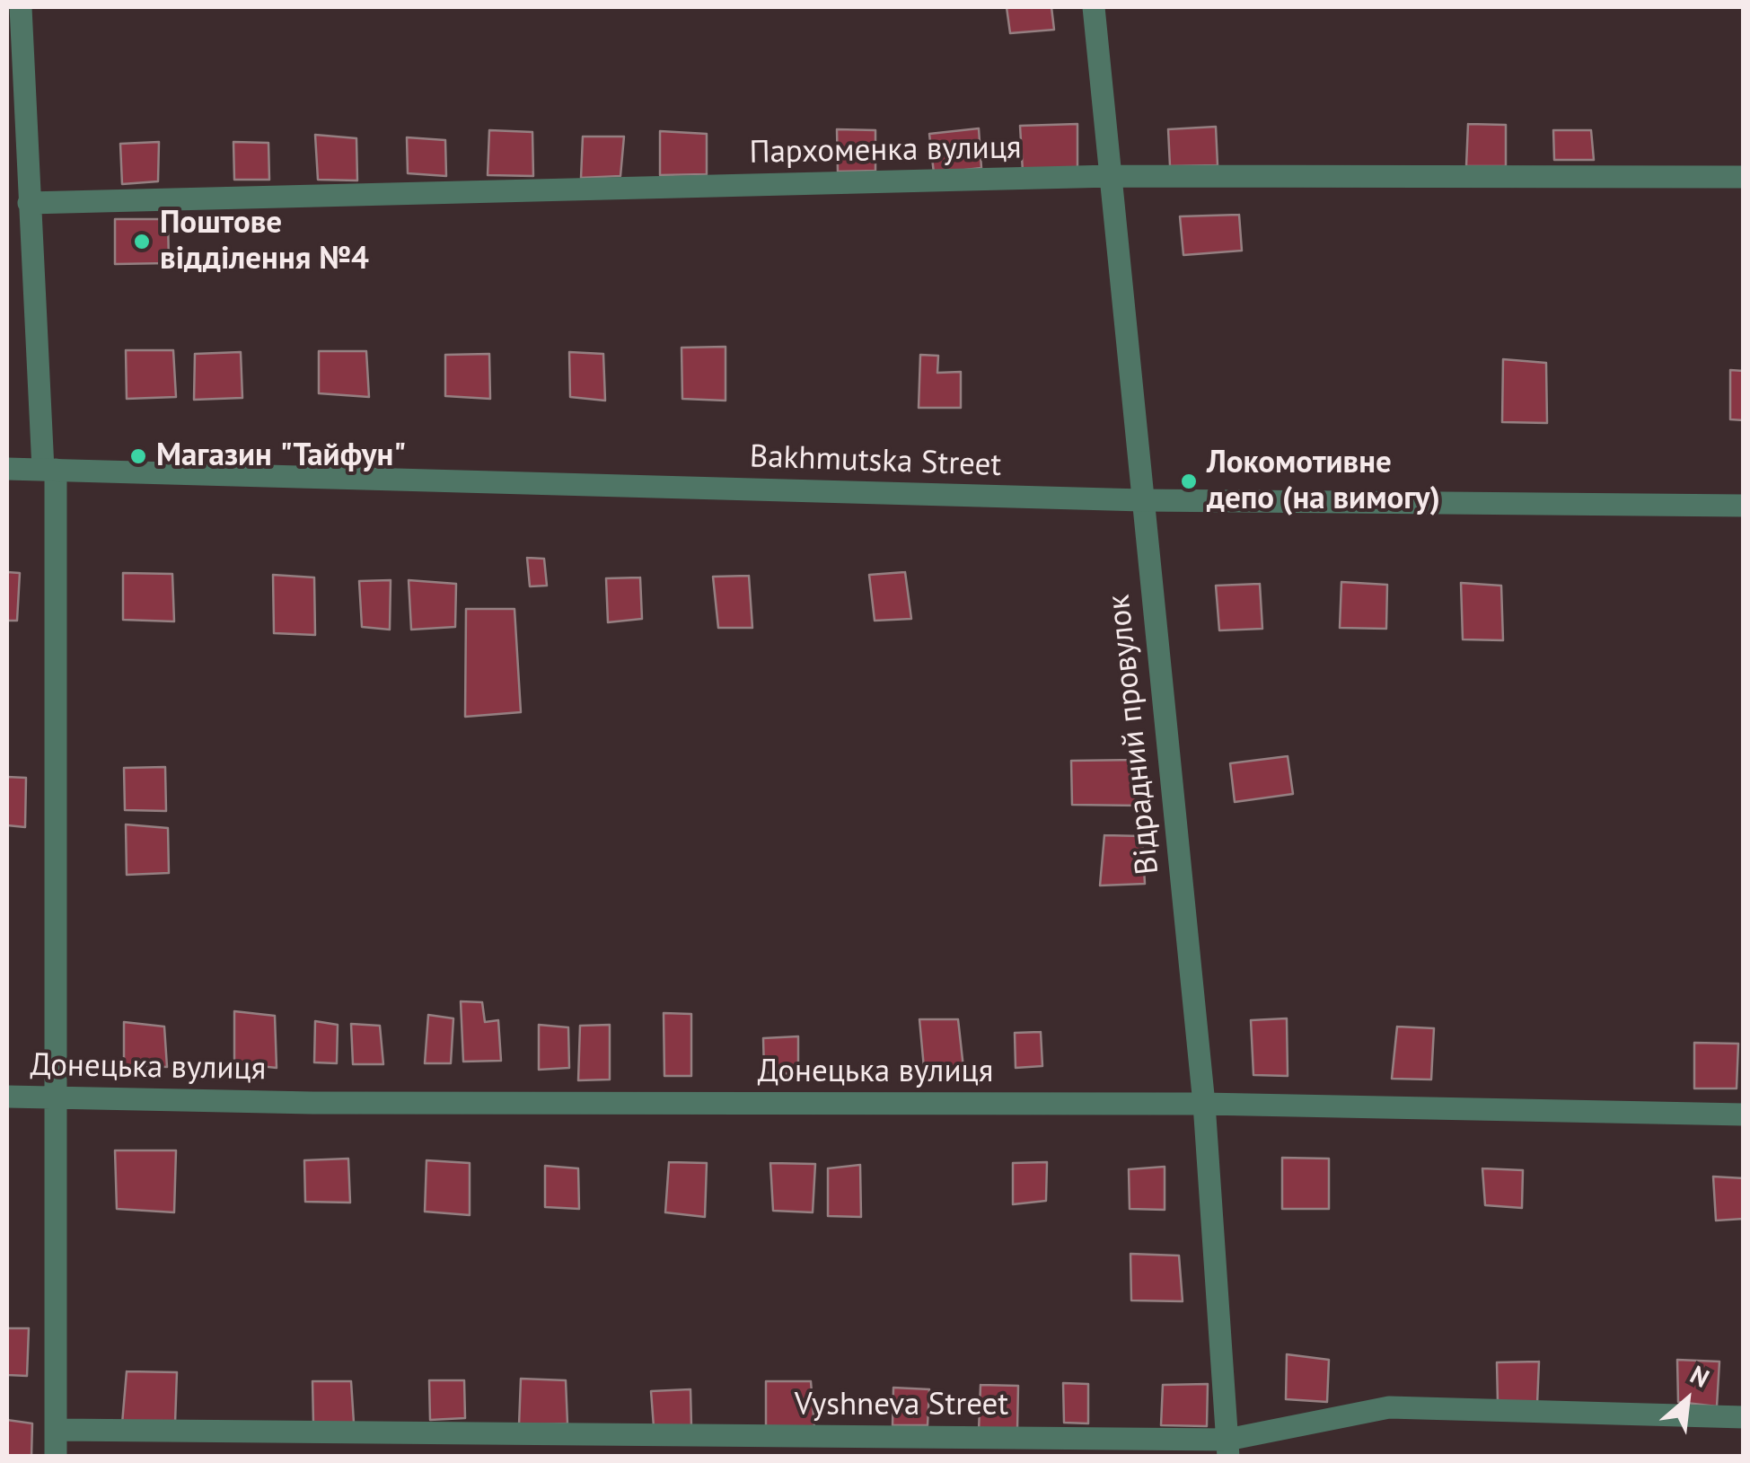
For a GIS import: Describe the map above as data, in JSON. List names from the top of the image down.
{
  "streets": {
    "street": [
      "Пархоменка вулиця",
      "Bakhmutska Street",
      "Відрадний провулок",
      "Донецька вулиця",
      "Vyshneva Street"
    ]
  },
  "crossings": [
    ["Пархоменка вулиця", "Відрадний провулок"],
    ["Bakhmutska Street", "Відрадний провулок"],
    ["Відрадний провулок", "Донецька вулиця"],
    ["Відрадний провулок", "Vyshneva Street"]
  ],
  "places": ["Поштове відділення №4", "Магазин \"Тайфун\"", "Локомотивне депо (на вимогу)"],
  "north": "top right"
}
